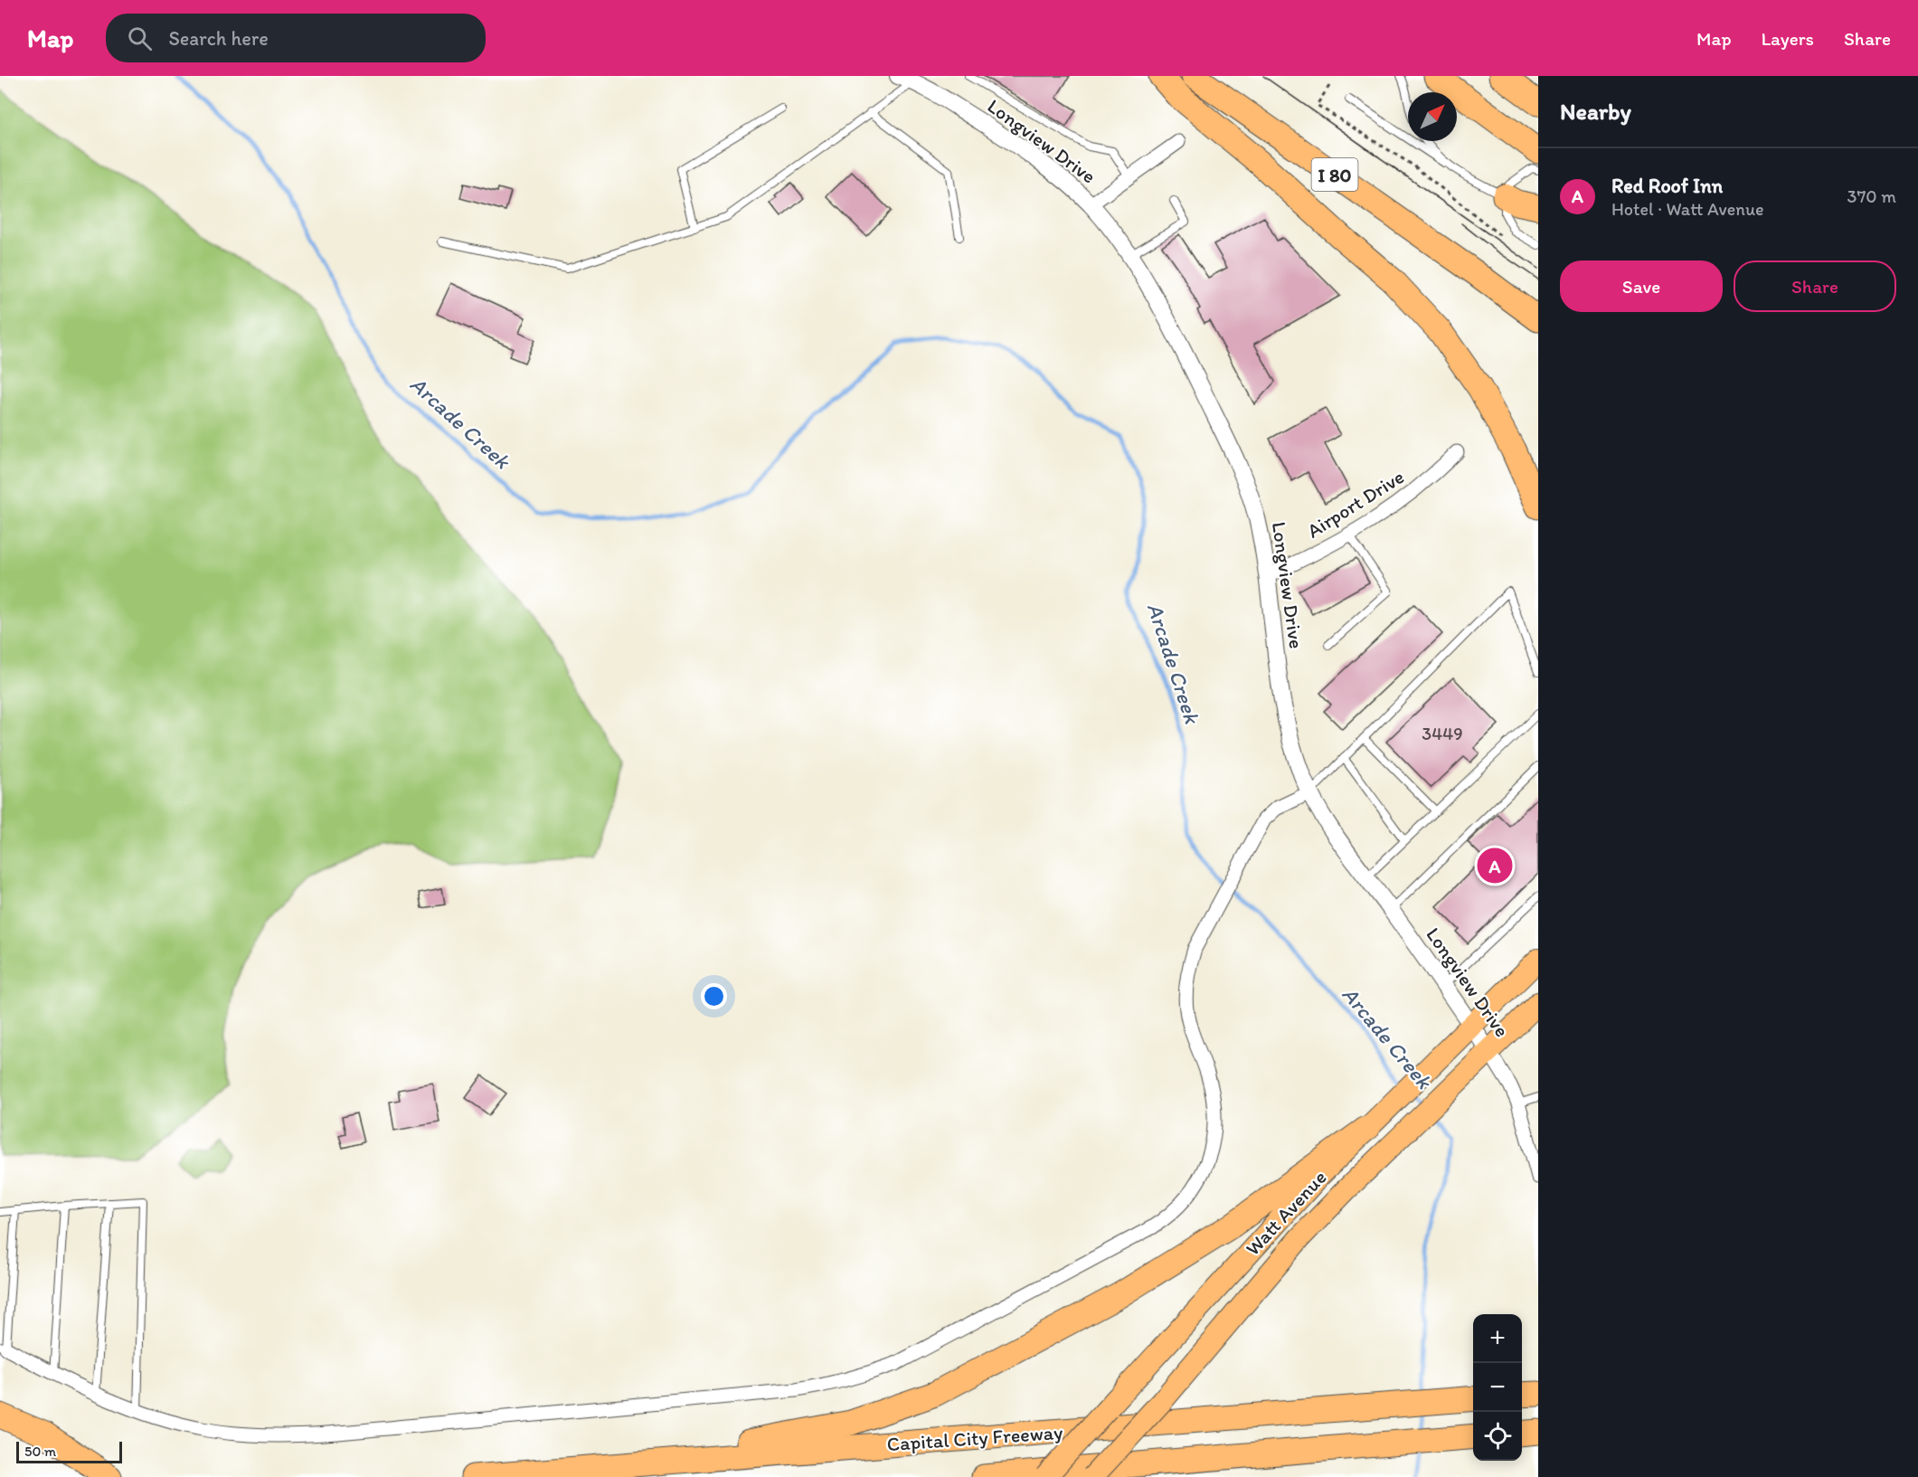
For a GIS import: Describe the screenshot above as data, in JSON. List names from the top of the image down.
{
  "streets": {
    "highway": ["I 80", "Capital City Freeway"],
    "main road": ["Watt Avenue"],
    "street": ["Longview Drive", "Airport Drive"]
  },
  "crossings": [
    ["Longview Drive", "Airport Drive"],
    ["Longview Drive", "Watt Avenue"],
    ["Watt Avenue", "Capital City Freeway"]
  ],
  "water": ["Arcade Creek"],
  "house_numbers": ["3449"],
  "scale_bar": "50 m",
  "north": "top right",
  "page": {
    "header": "Map",
    "search": "Search here",
    "nav": ["Map", "Layers", "Share"],
    "heading": "Nearby",
    "list": [
      {
        "mark": "A",
        "name": "Red Roof Inn",
        "note": "Hotel · Watt Avenue",
        "value": "370 m"
      }
    ],
    "buttons": ["Save", "Share"],
    "pins": "A",
    "map_buttons": ["+", "−"],
    "scale": "50 m"
  }
}
